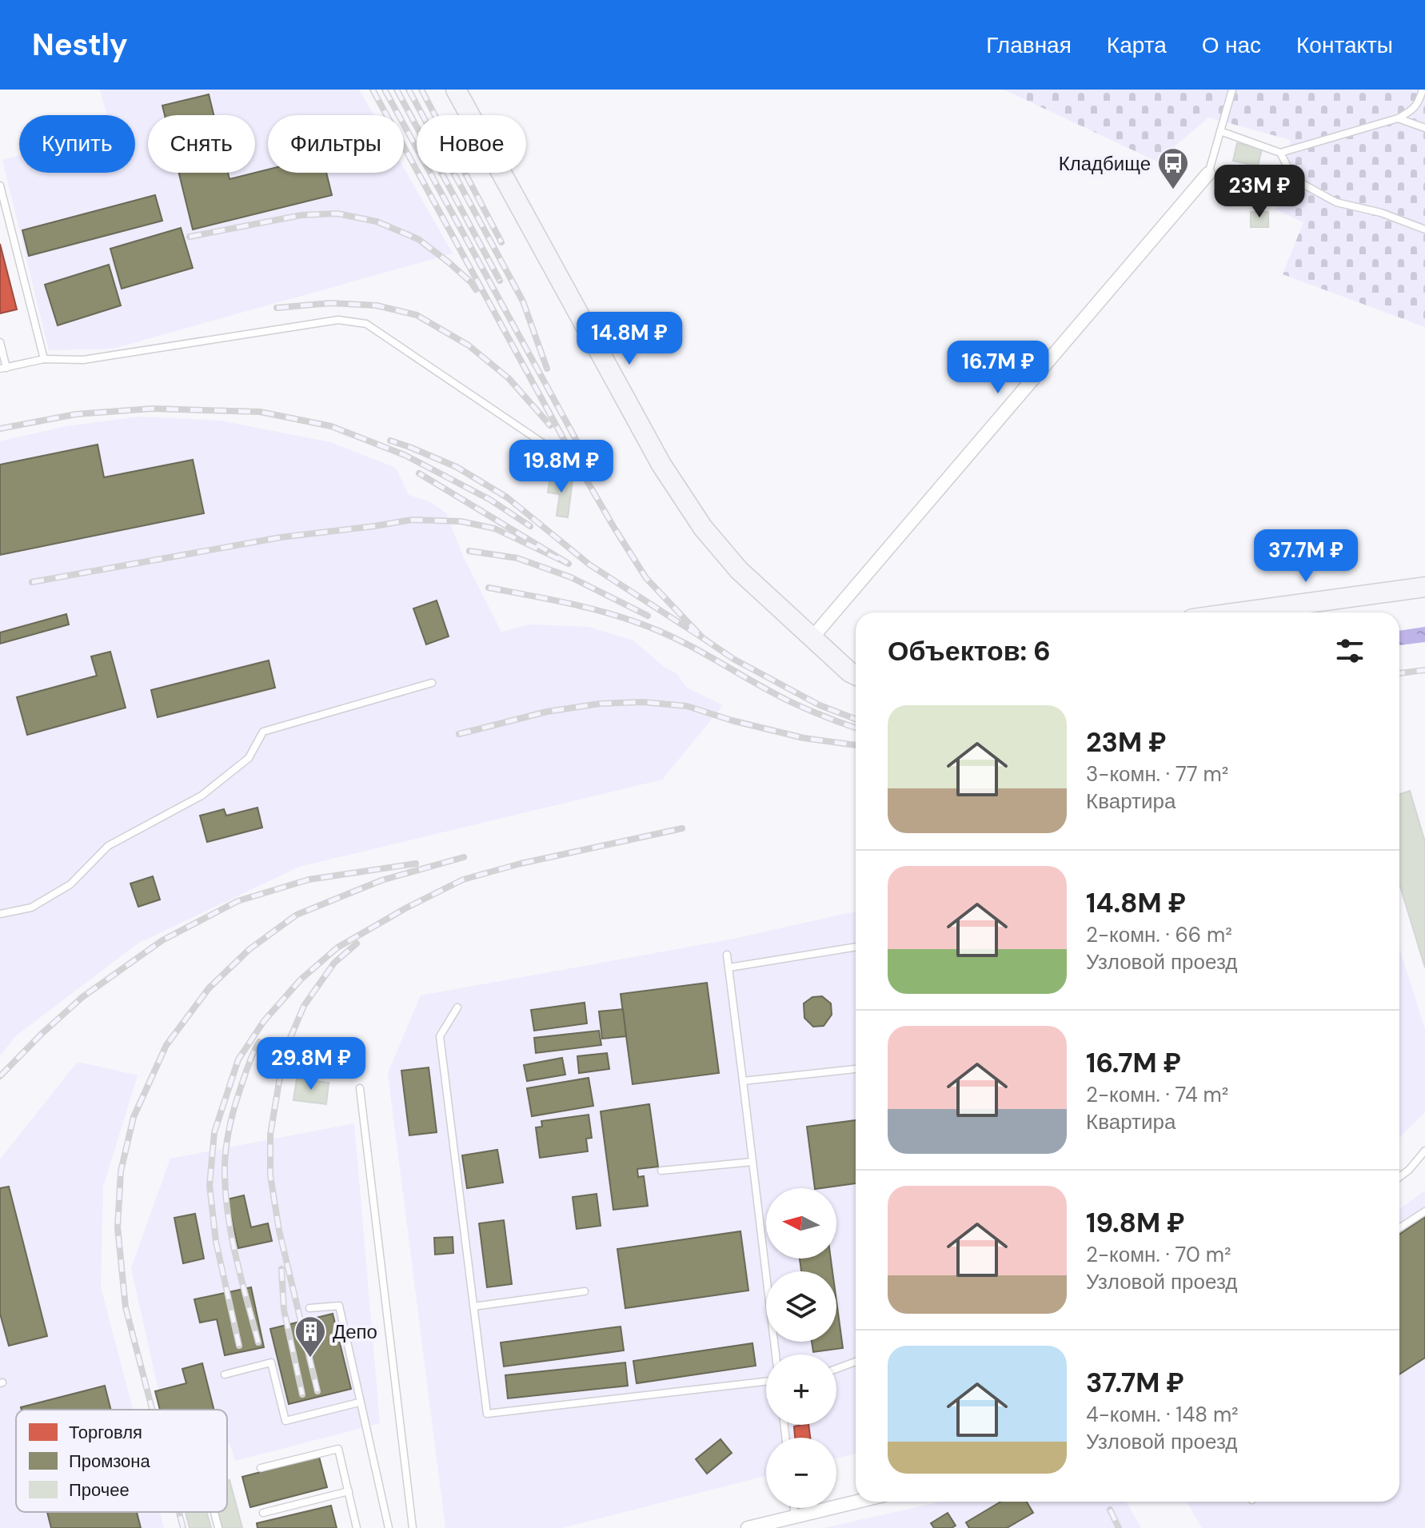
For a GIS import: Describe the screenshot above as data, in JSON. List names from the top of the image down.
{
  "places": {
    "bus stop": ["Кладбище"],
    "building": ["Депо"]
  },
  "legend": ["Торговля", "Промзона", "Прочее"],
  "north": "left",
  "page": {
    "header": "Nestly",
    "nav": [
      "Главная",
      "Карта",
      "О нас",
      "Контакты"
    ],
    "chip": [
      "Купить",
      "Снять",
      "Фильтры",
      "Новое"
    ],
    "price": [
      "23M ₽",
      "14.8M ₽",
      "16.7M ₽",
      "19.8M ₽",
      "37.7M ₽",
      "29.8M ₽"
    ],
    "heading": "Объектов: 6",
    "list": [
      {
        "name": "23M ₽",
        "note": "3-комн. · 77 m² · Квартира"
      },
      {
        "name": "14.8M ₽",
        "note": "2-комн. · 66 m² · Узловой проезд"
      },
      {
        "name": "16.7M ₽",
        "note": "2-комн. · 74 m² · Квартира"
      },
      {
        "name": "19.8M ₽",
        "note": "2-комн. · 70 m² · Узловой проезд"
      },
      {
        "name": "37.7M ₽",
        "note": "4-комн. · 148 m² · Узловой проезд"
      }
    ],
    "map_buttons": ["+", "−"]
  }
}
